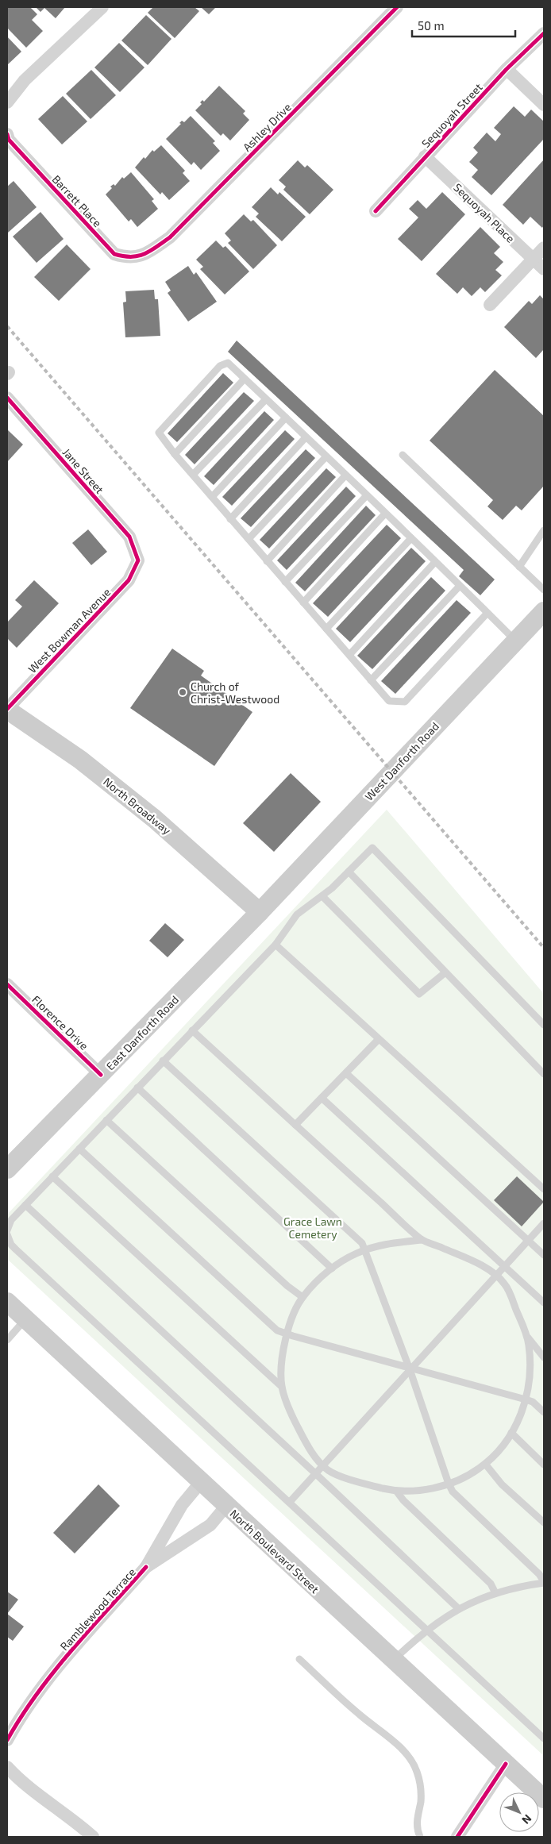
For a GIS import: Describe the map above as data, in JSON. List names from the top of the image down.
{
  "streets": {
    "main road": [
      "West Danforth Road",
      "North Broadway",
      "East Danforth Road",
      "North Boulevard Street"
    ],
    "street": [
      "Sequoyah Street",
      "Ashley Drive",
      "Barrett Place",
      "Sequoyah Place",
      "Jane Street",
      "West Bowman Avenue",
      "Florence Drive",
      "Ramblewood Terrace"
    ]
  },
  "crossings": [
    ["Sequoyah Street", "Sequoyah Place"],
    ["Ashley Drive", "Barrett Place"],
    ["Jane Street", "West Bowman Avenue"],
    ["West Bowman Avenue", "North Broadway"],
    ["West Danforth Road", "North Broadway"],
    ["West Danforth Road", "East Danforth Road"],
    ["North Broadway", "East Danforth Road"],
    ["Florence Drive", "East Danforth Road"],
    ["North Boulevard Street", "Ramblewood Terrace"]
  ],
  "parks": ["Grace Lawn Cemetery"],
  "places": ["Church of Christ-Westwood"],
  "scale_bar": "50 m",
  "north": "bottom right"
}
